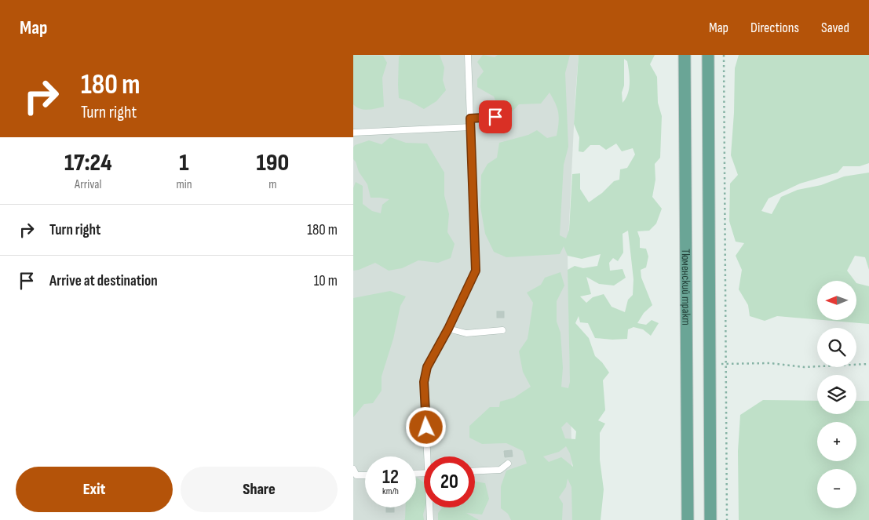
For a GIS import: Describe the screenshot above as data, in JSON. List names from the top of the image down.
{
  "streets": {
    "main road": ["Тюменский тракт"]
  },
  "north": "left",
  "page": {
    "header": "Map",
    "nav": ["Map", "Directions", "Saved"],
    "turn": ["180 m", "Turn right"],
    "eta": [
      "17:24",
      "Arrival",
      "1",
      "min",
      "190",
      "m"
    ],
    "list": [
      {
        "name": "Turn right",
        "value": "180 m"
      },
      {
        "name": "Arrive at destination",
        "value": "10 m"
      }
    ],
    "map_buttons": ["+", "−"],
    "speed": "12 km/h",
    "limit": "20",
    "buttons": ["Exit", "Share"]
  }
}
